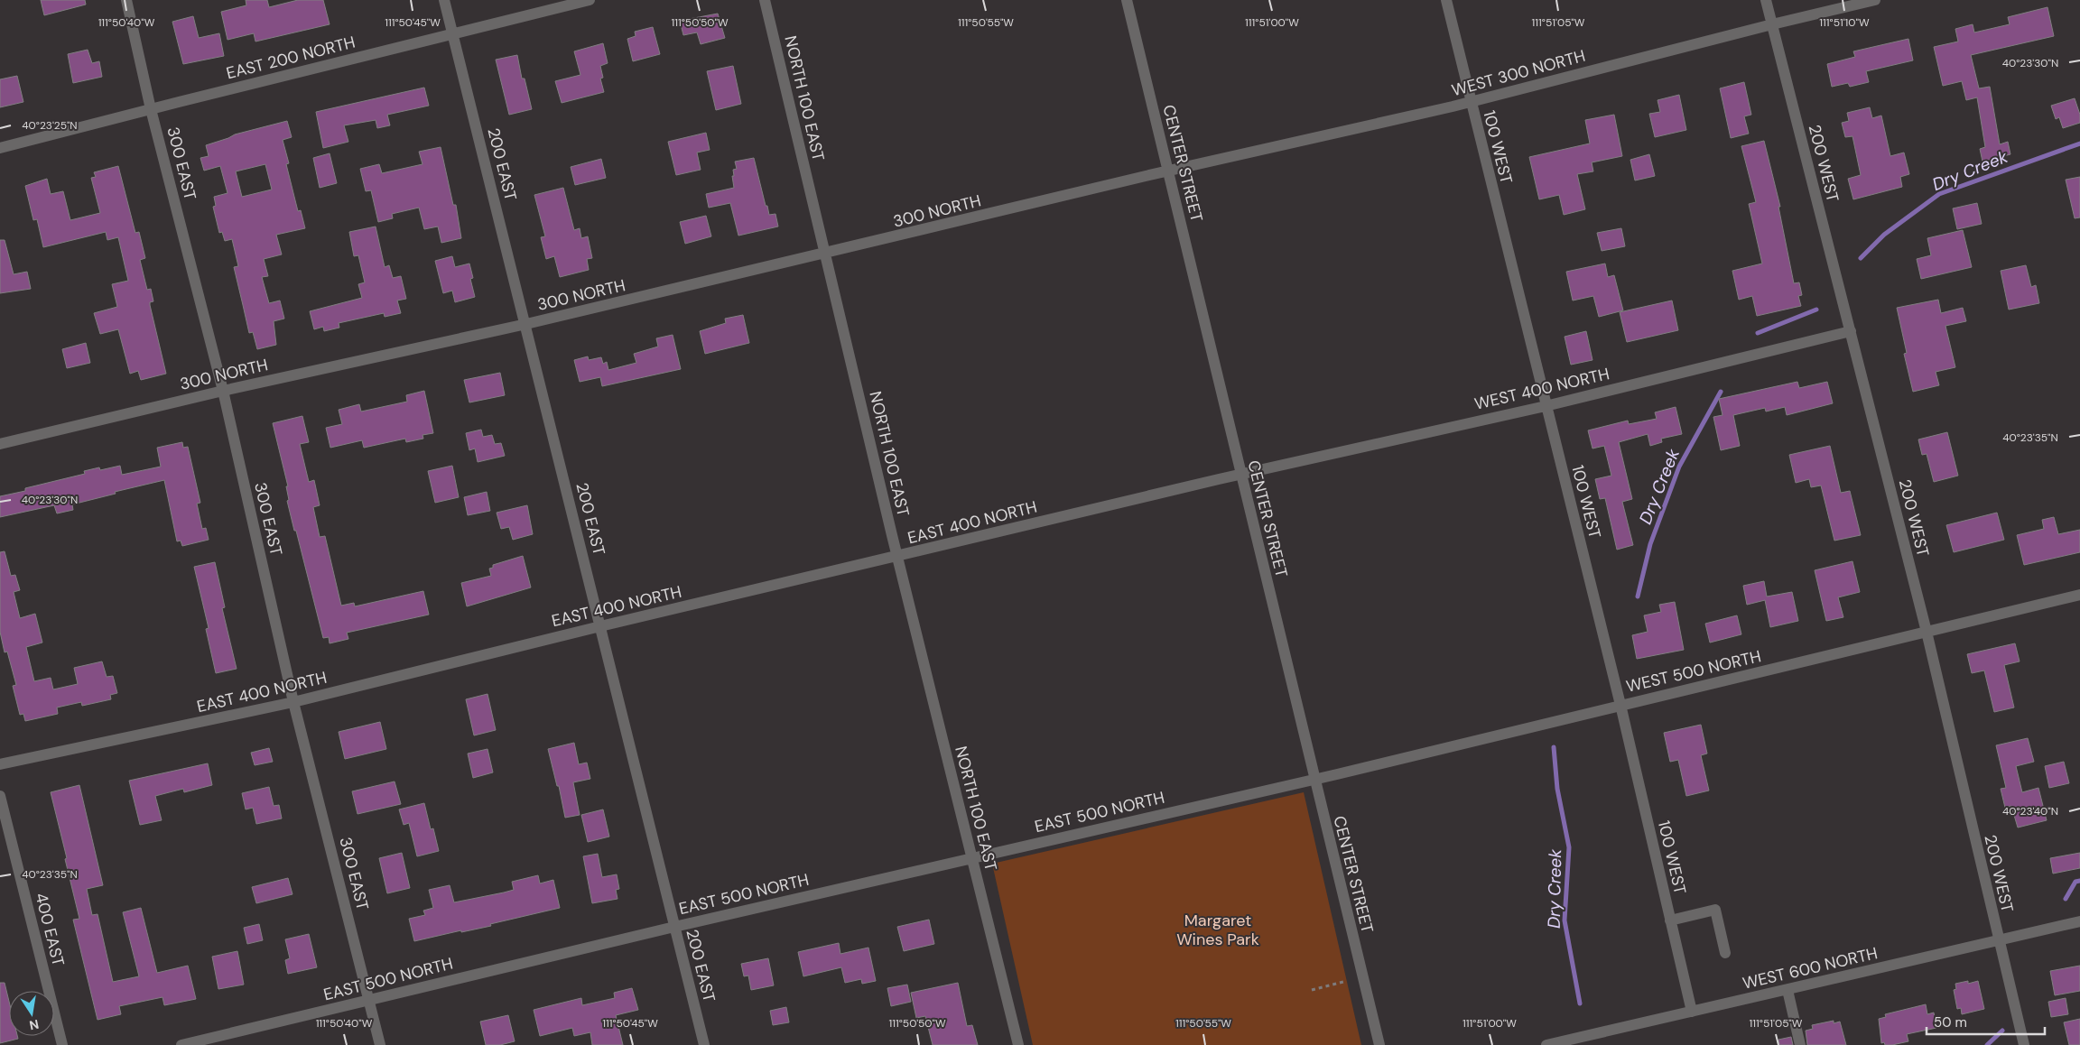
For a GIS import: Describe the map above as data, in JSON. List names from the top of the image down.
{
  "streets": {
    "street": [
      "EAST 200 NORTH",
      "WEST 300 NORTH",
      "NORTH 100 EAST",
      "100 WEST",
      "300 EAST",
      "CENTER STREET",
      "200 WEST",
      "200 EAST",
      "300 NORTH",
      "WEST 400 NORTH",
      "EAST 400 NORTH",
      "WEST 500 NORTH",
      "EAST 500 NORTH",
      "400 EAST",
      "WEST 600 NORTH"
    ]
  },
  "crossings": [
    ["EAST 200 NORTH", "300 EAST"],
    ["EAST 200 NORTH", "200 EAST"],
    ["WEST 300 NORTH", "100 WEST"],
    ["WEST 300 NORTH", "CENTER STREET"],
    ["WEST 300 NORTH", "200 WEST"],
    ["WEST 300 NORTH", "300 NORTH"],
    ["NORTH 100 EAST", "300 NORTH"],
    ["NORTH 100 EAST", "EAST 400 NORTH"],
    ["NORTH 100 EAST", "EAST 500 NORTH"],
    ["100 WEST", "WEST 400 NORTH"],
    ["100 WEST", "WEST 500 NORTH"],
    ["100 WEST", "WEST 600 NORTH"],
    ["300 EAST", "300 NORTH"],
    ["300 EAST", "EAST 400 NORTH"],
    ["300 EAST", "EAST 500 NORTH"],
    ["CENTER STREET", "300 NORTH"],
    ["CENTER STREET", "WEST 400 NORTH"],
    ["CENTER STREET", "EAST 400 NORTH"],
    ["CENTER STREET", "WEST 500 NORTH"],
    ["CENTER STREET", "EAST 500 NORTH"],
    ["200 WEST", "WEST 400 NORTH"],
    ["200 WEST", "WEST 500 NORTH"],
    ["200 WEST", "WEST 600 NORTH"],
    ["200 EAST", "300 NORTH"],
    ["200 EAST", "EAST 400 NORTH"],
    ["200 EAST", "EAST 500 NORTH"],
    ["WEST 400 NORTH", "EAST 400 NORTH"],
    ["WEST 500 NORTH", "EAST 500 NORTH"]
  ],
  "water": ["Dry Creek"],
  "parks": ["Margaret Wines Park"],
  "scale_bar": "50 m",
  "north": "bottom",
  "coordinates": [
    "111°50'40\"W",
    "111°50'45\"W",
    "111°50'50\"W",
    "111°50'55\"W",
    "111°51'00\"W",
    "111°51'05\"W",
    "111°51'10\"W",
    "40°23'30\"N",
    "40°23'25\"N",
    "40°23'35\"N",
    "40°23'40\"N"
  ]
}
